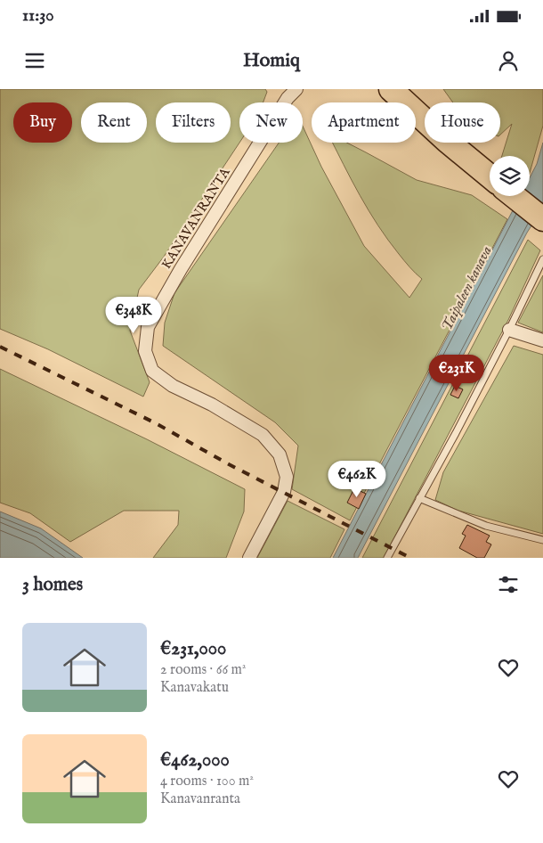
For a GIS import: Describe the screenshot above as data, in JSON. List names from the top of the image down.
{
  "streets": {
    "street": ["KANAVANRANTA"]
  },
  "water": ["Taipaleen kanava"],
  "page": {
    "status": "11:30",
    "header": "Homiq",
    "chip": [
      "Buy",
      "Rent",
      "Filters",
      "New",
      "Apartment",
      "House"
    ],
    "price": ["€348K", "€231K", "€462K"],
    "heading": "3 homes",
    "list": [
      {
        "name": "€231,000",
        "note": "2 rooms · 66 m² · Kanavakatu"
      },
      {
        "name": "€462,000",
        "note": "4 rooms · 100 m² · Kanavanranta"
      }
    ]
  }
}
